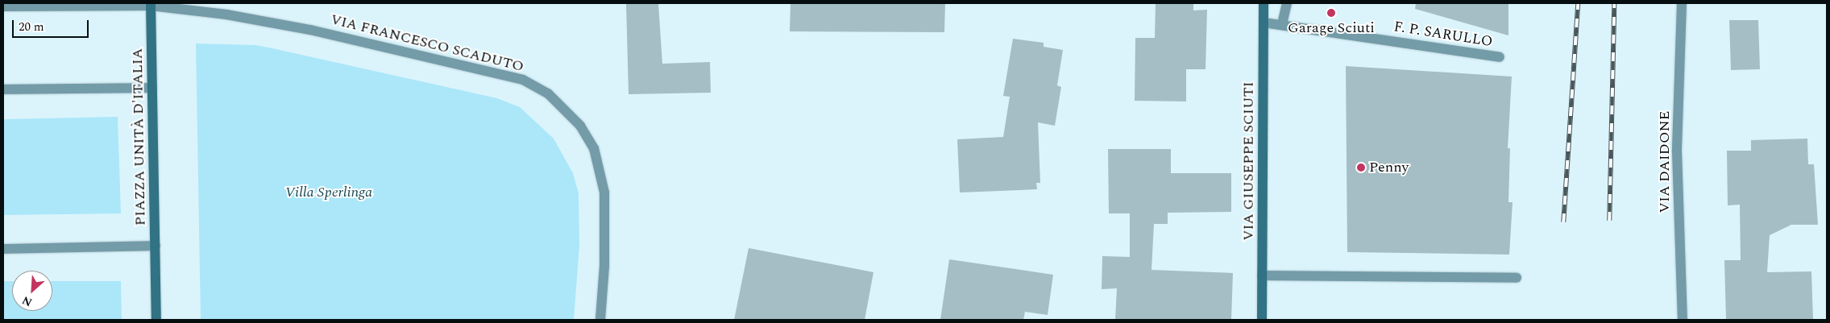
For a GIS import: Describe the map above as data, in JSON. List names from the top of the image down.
{
  "streets": {
    "street": [
      "F. P. SARULLO",
      "VIA FRANCESCO SCADUTO",
      "PIAZZA UNITÀ D'ITALIA",
      "VIA GIUSEPPE SCIUTI",
      "VIA DAIDONE"
    ]
  },
  "crossings": [
    ["F. P. SARULLO", "VIA GIUSEPPE SCIUTI"],
    ["VIA FRANCESCO SCADUTO", "PIAZZA UNITÀ D'ITALIA"]
  ],
  "parks": ["Villa Sperlinga"],
  "places": ["Garage Sciuti", "Penny"],
  "scale_bar": "20 m",
  "north": "bottom left"
}
